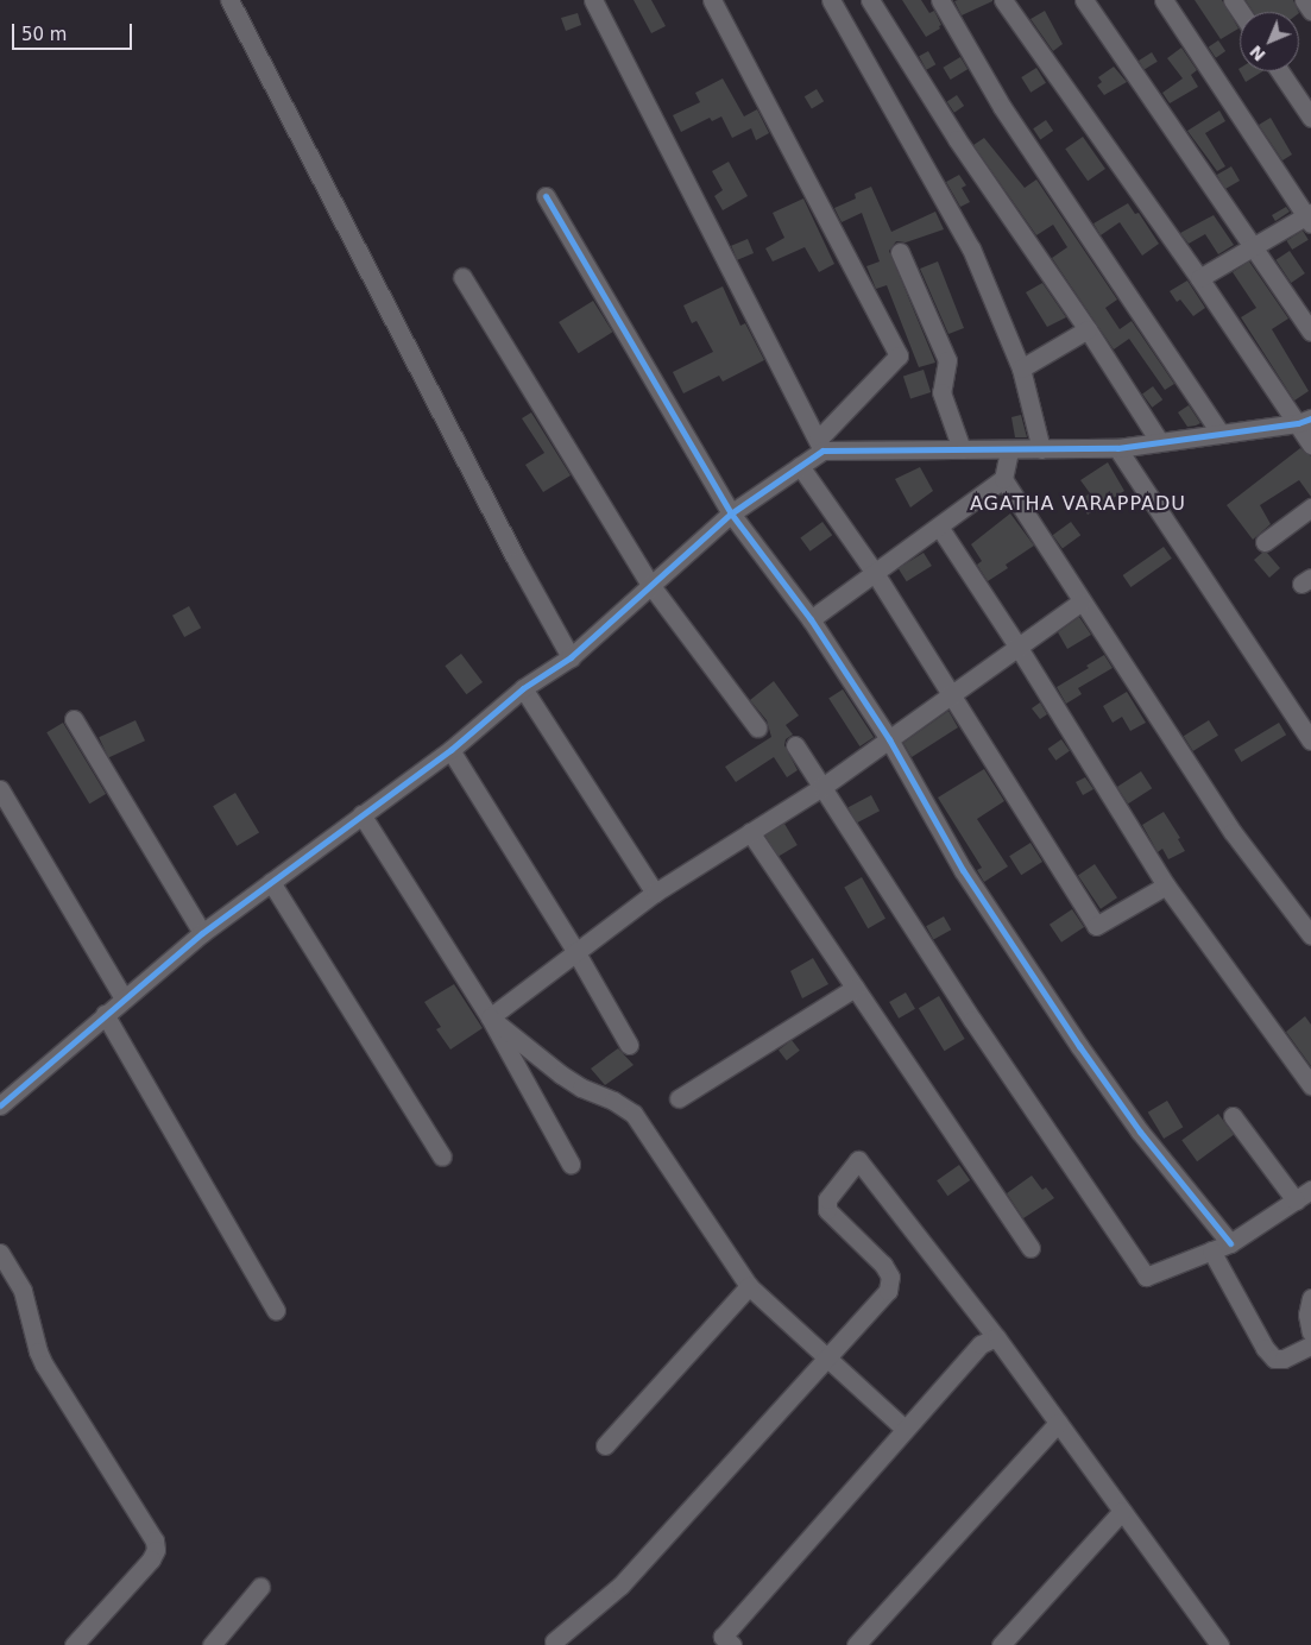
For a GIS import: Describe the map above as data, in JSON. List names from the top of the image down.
{
  "districts": ["AGATHA VARAPPADU"],
  "scale_bar": "50 m",
  "north": "bottom left"
}
